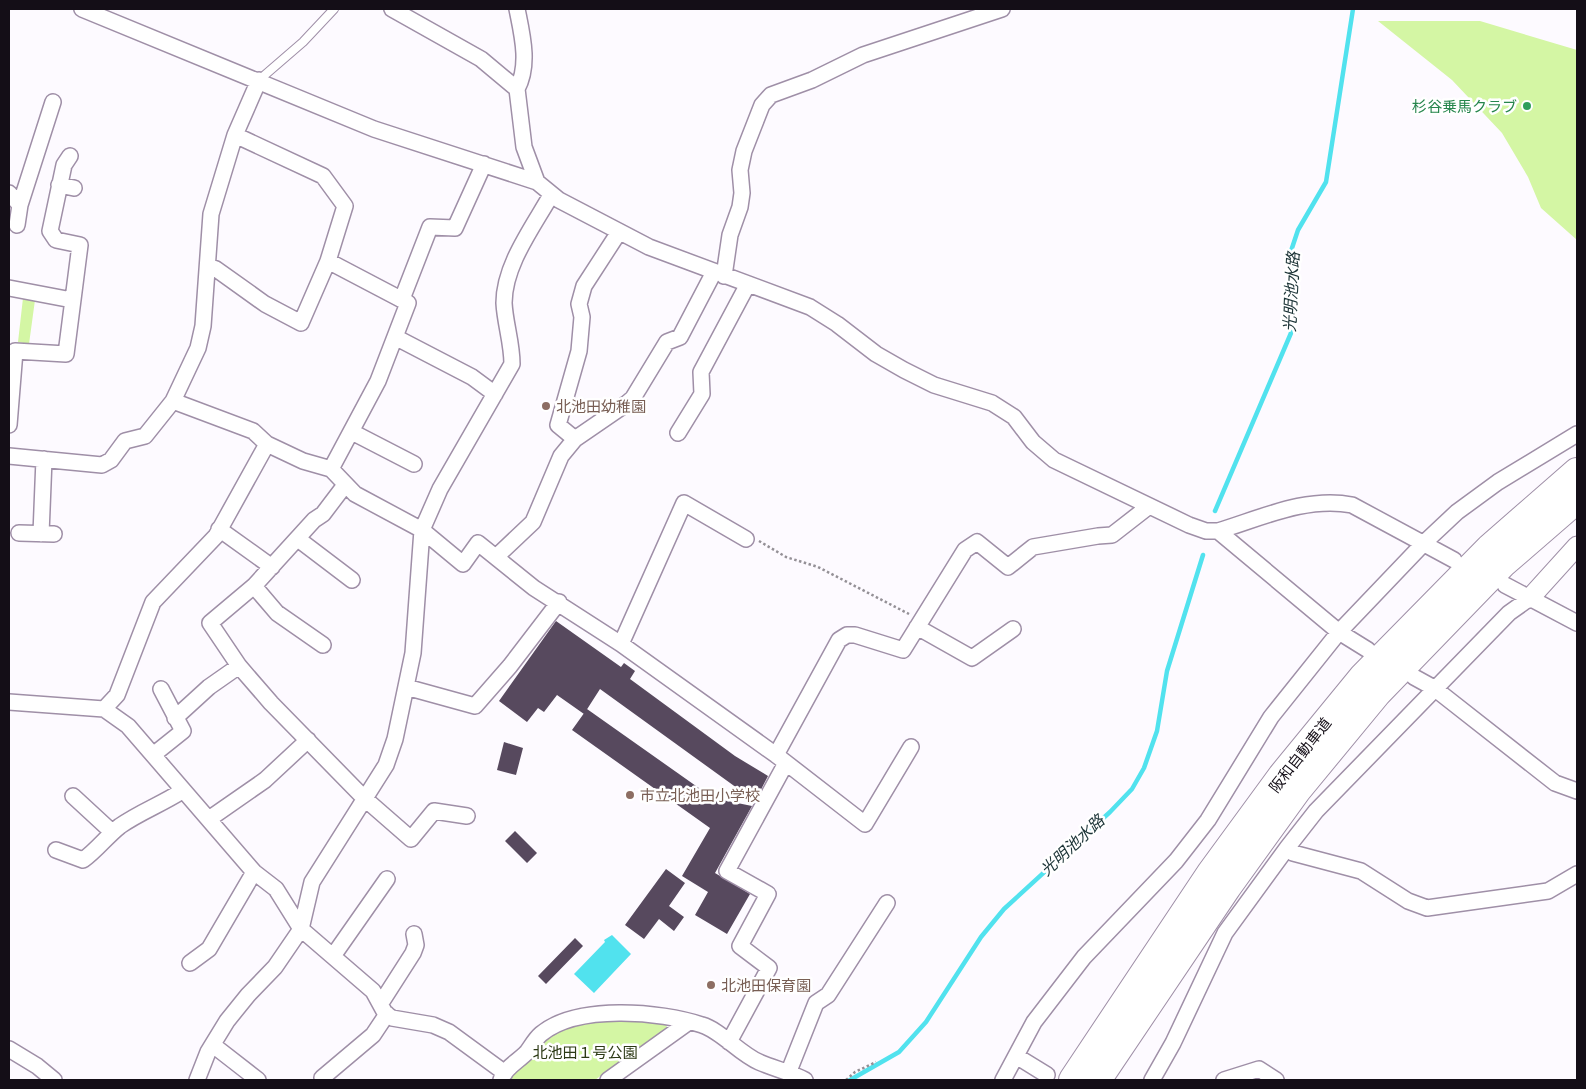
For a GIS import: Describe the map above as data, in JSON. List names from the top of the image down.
{
  "streets": {
    "highway": ["阪和自動車道"]
  },
  "water": ["光明池水路"],
  "parks": ["北池田１号公園"],
  "places": [
    "杉谷乗馬クラブ",
    "北池田幼稚園",
    "市立北池田小学校",
    "北池田保育園"
  ]
}
